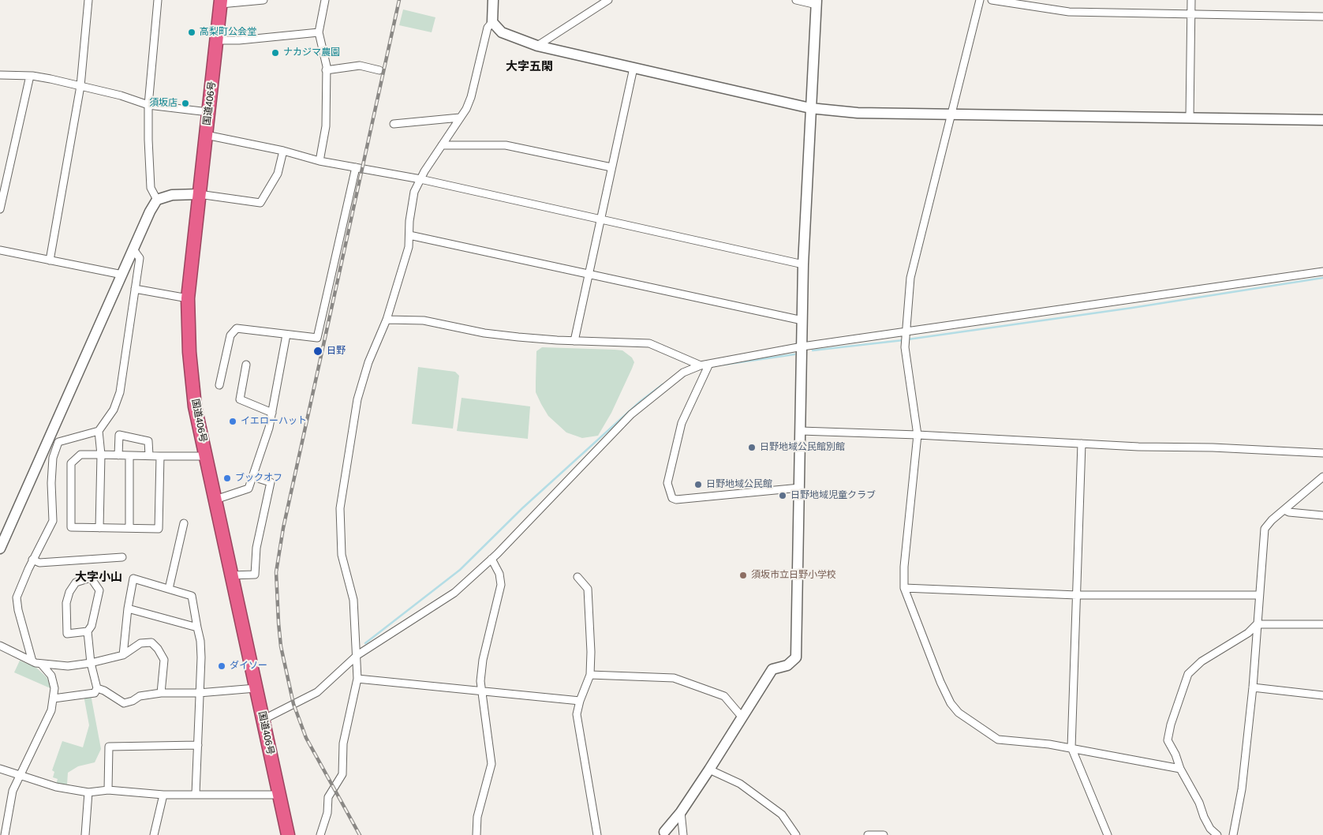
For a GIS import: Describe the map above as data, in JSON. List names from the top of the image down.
{
  "streets": {
    "highway": ["国道406号"]
  },
  "districts": ["大字五閑", "大字小山"],
  "places": [
    "高梨町公会堂",
    "ナカジマ農園",
    "須坂店",
    "日野",
    "イエローハット",
    "日野地域公民館別館",
    "ブックオフ",
    "日野地域公民館",
    "日野地域児童クラブ",
    "須坂市立日野小学校",
    "ダイソー"
  ]
}
